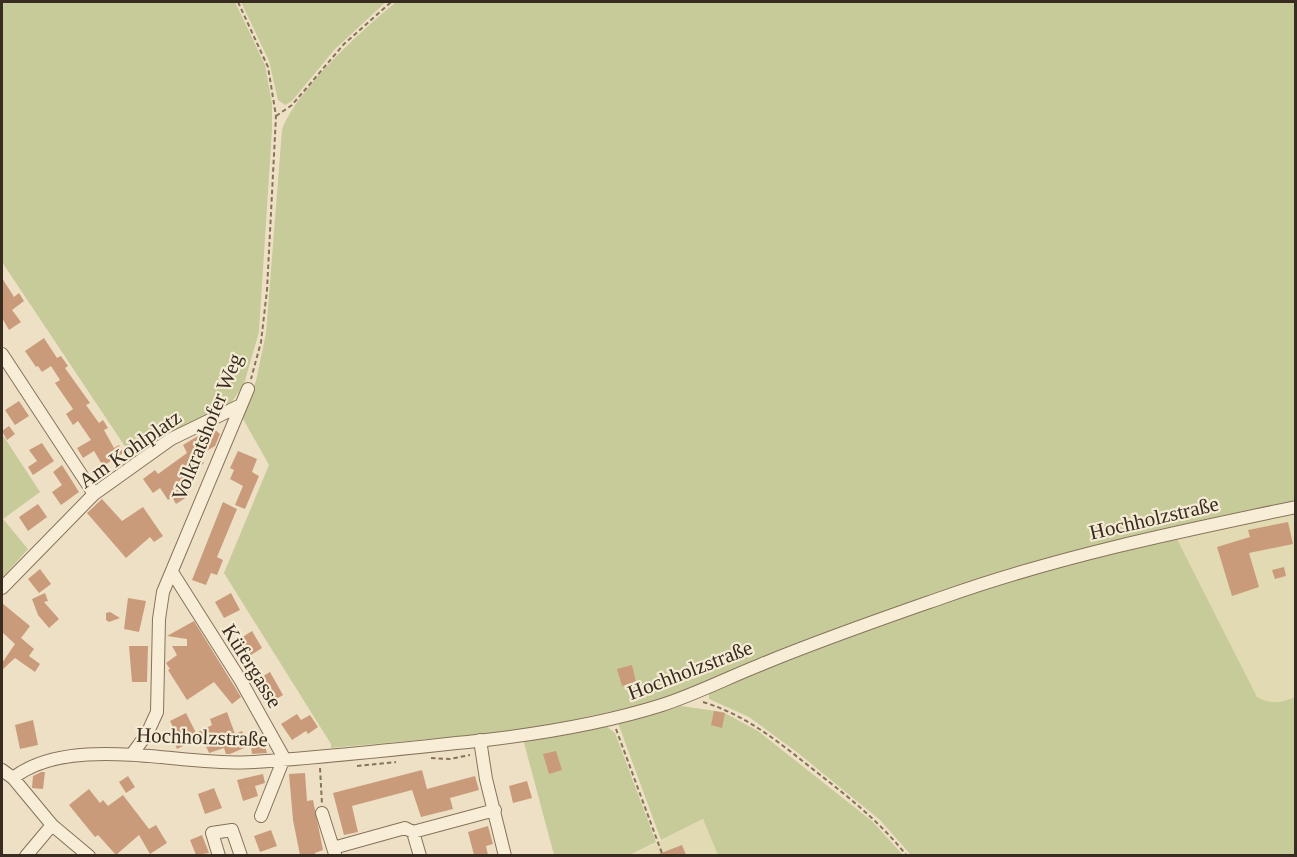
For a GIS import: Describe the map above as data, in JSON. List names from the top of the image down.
{
  "streets": {
    "street": [
      "Volkratshofer Weg",
      "Am Kohlplatz",
      "Hochholzstraße",
      "Küfergasse"
    ]
  },
  "crossings": [
    ["Volkratshofer Weg", "Am Kohlplatz"],
    ["Volkratshofer Weg", "Hochholzstraße"],
    ["Volkratshofer Weg", "Küfergasse"],
    ["Hochholzstraße", "Küfergasse"]
  ]
}
